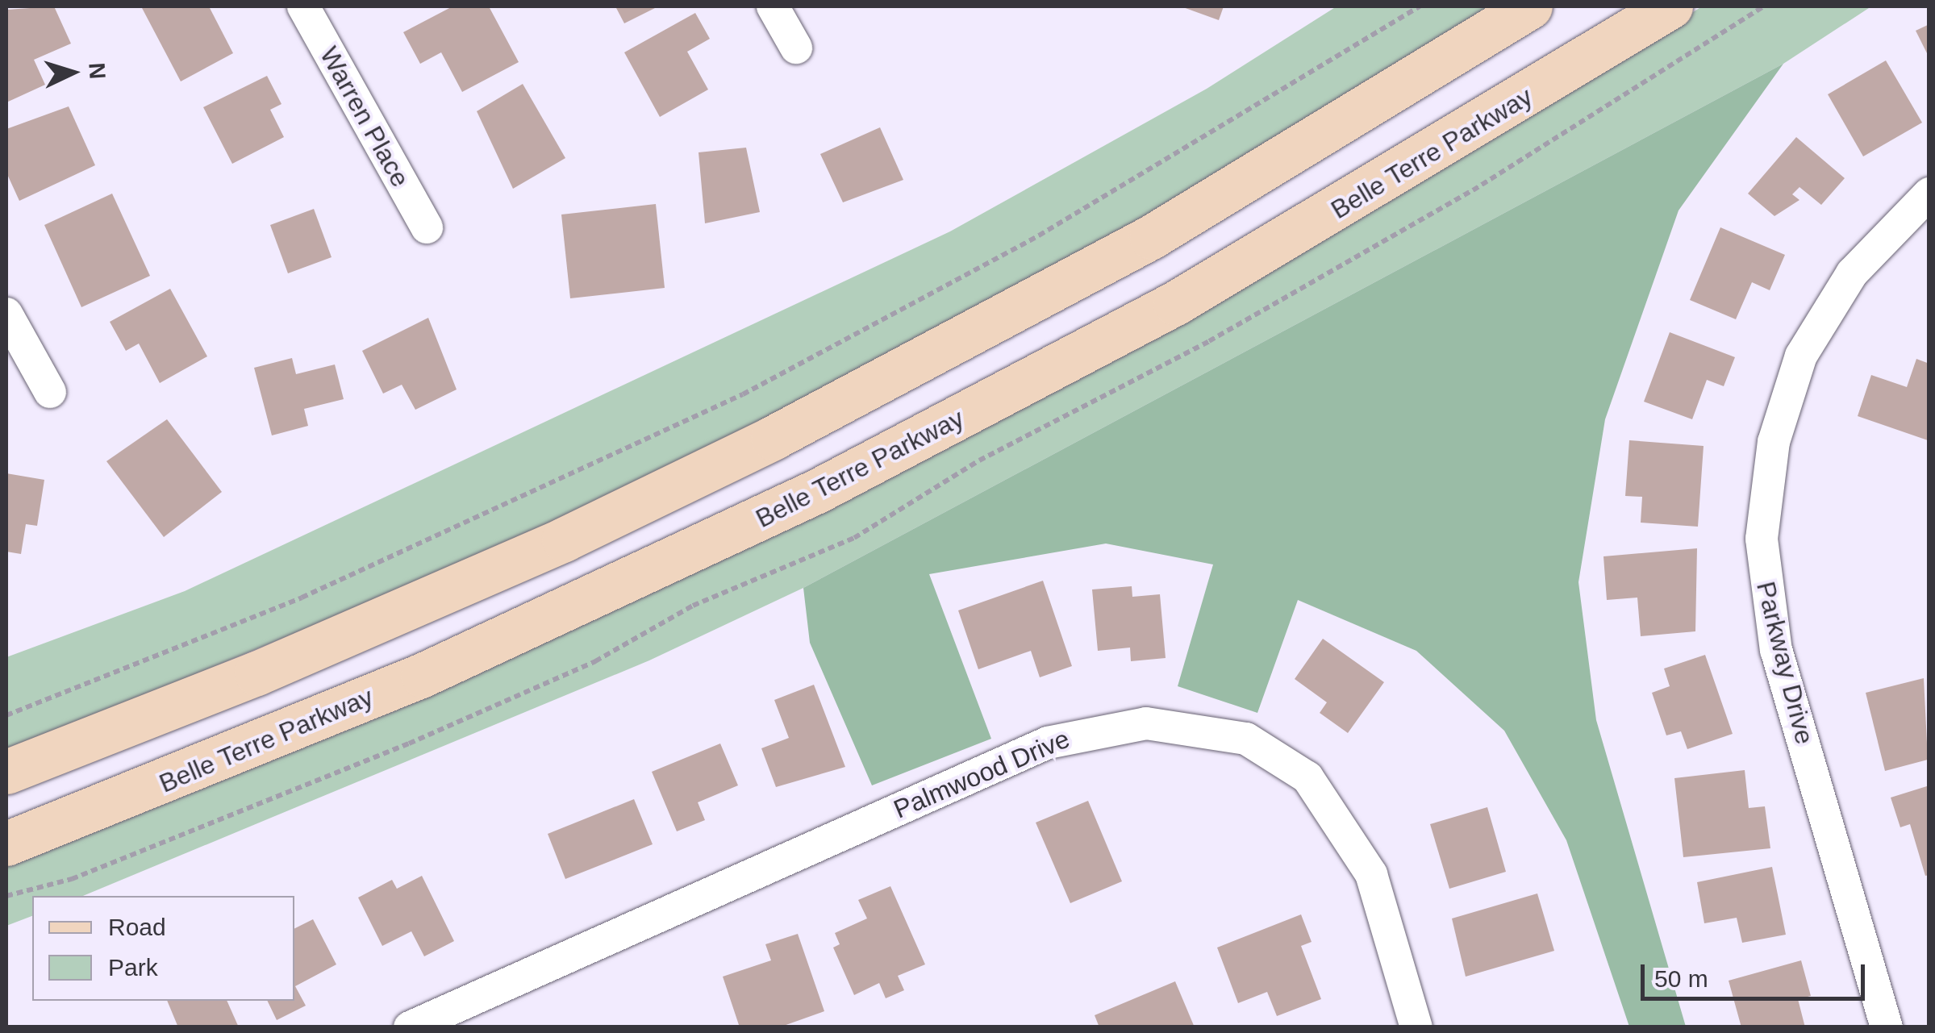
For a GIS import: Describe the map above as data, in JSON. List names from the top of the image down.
{
  "streets": {
    "main road": ["Belle Terre Parkway"],
    "street": ["Warren Place", "Parkway Drive", "Palmwood Drive"]
  },
  "legend": ["Road", "Park"],
  "scale_bar": "50 m",
  "north": "right"
}
